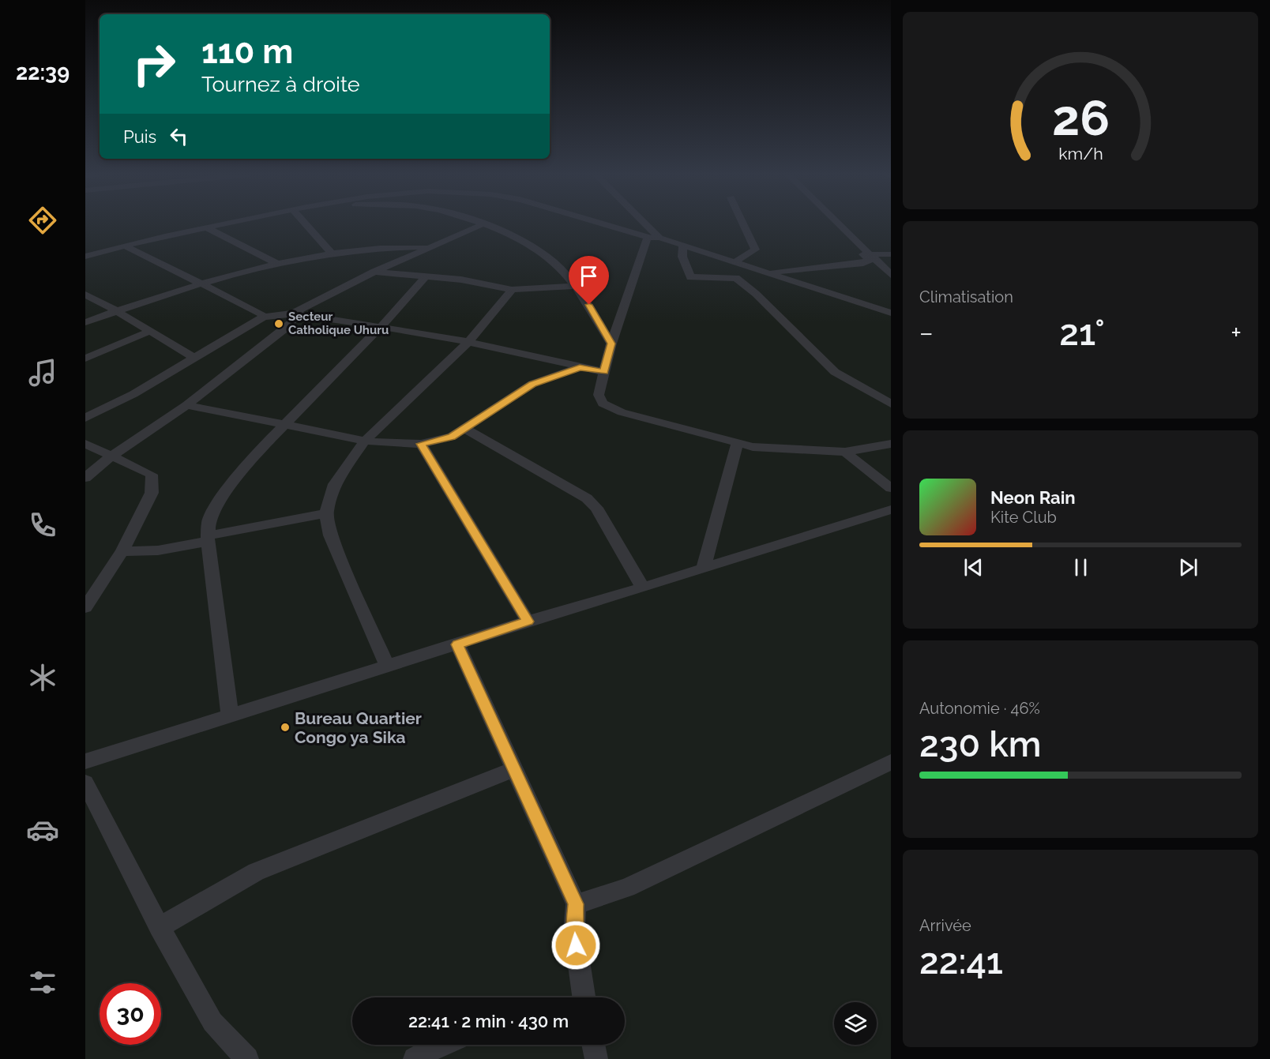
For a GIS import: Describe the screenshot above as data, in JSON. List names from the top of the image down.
{
  "places": ["Secteur Catholique Uhuru", "Bureau Quartier Congo ya Sika"],
  "page": {
    "tabs": "22:39",
    "turn": ["110 m", "Tournez à droite"],
    "then": "Puis",
    "tile": [
      "Climatisation",
      ["Autonomie · 46%", "230 km"],
      ["Arrivée", "22:41"]
    ],
    "heat": ["−", "21°", "+"],
    "song": ["Neon Rain", "Kite Club"],
    "limit": "30",
    "trip": "22:41 · 2 min · 430 m",
    "gauge": ["26", "km/h"]
  }
}
